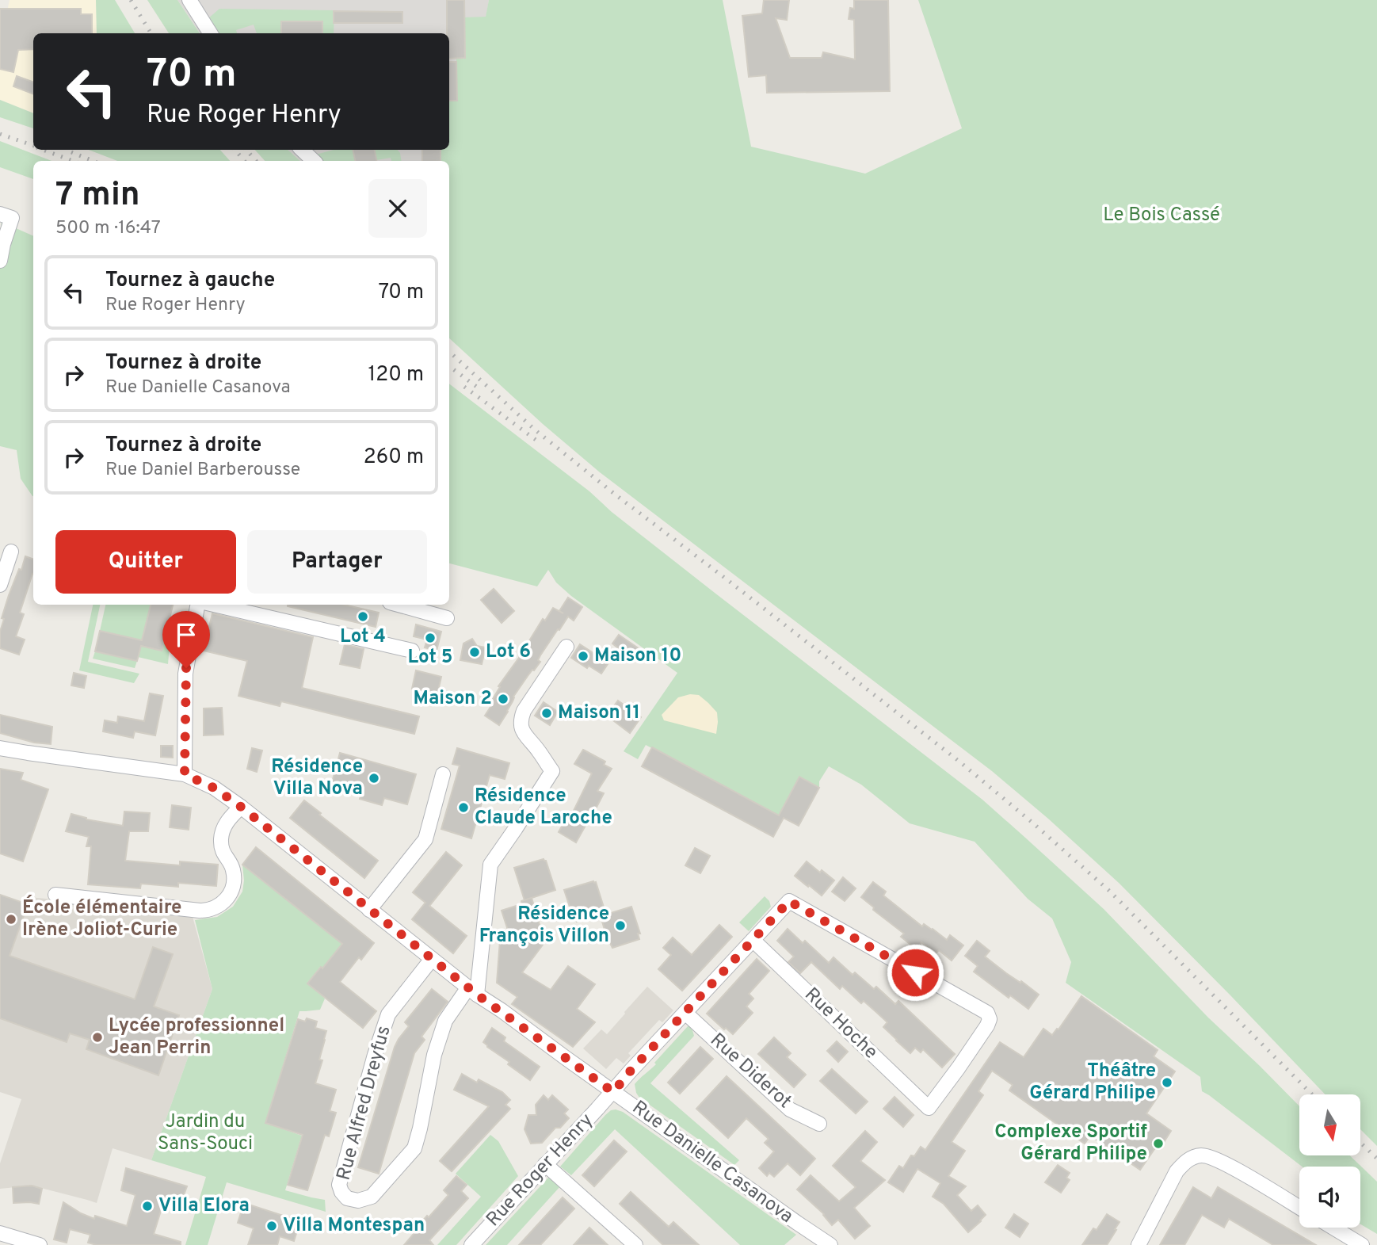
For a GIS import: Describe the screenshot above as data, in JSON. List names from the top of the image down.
{
  "streets": {
    "street": [
      "Rue Hoche",
      "Rue Diderot",
      "Rue Alfred Dreyfus",
      "Rue Danielle Casanova",
      "Rue Roger Henry"
    ]
  },
  "crossings": [
    ["Rue Hoche", "Rue Roger Henry"],
    ["Rue Diderot", "Rue Roger Henry"],
    ["Rue Alfred Dreyfus", "Rue Danielle Casanova"],
    ["Rue Danielle Casanova", "Rue Roger Henry"]
  ],
  "parks": ["Le Bois Cassé", "Jardin du Sans-Souci"],
  "places": [
    "Lot 4",
    "Lot 5",
    "Lot 6",
    "Maison 10",
    "Maison 2",
    "Maison 11",
    "Résidence Villa Nova",
    "Résidence Claude Laroche",
    "École élémentaire Irène Joliot-Curie",
    "Résidence François Villon",
    "Lycée professionnel Jean Perrin",
    "Théâtre Gérard Philipe",
    "Complexe Sportif Gérard Philipe",
    "Villa Elora",
    "Villa Montespan"
  ],
  "north": "bottom",
  "page": {
    "turn": ["70 m", "Rue Roger Henry"],
    "heading": ["7 min", "500 m · 16:47"],
    "list": [
      {
        "name": "Tournez à gauche",
        "note": "Rue Roger Henry",
        "value": "70 m"
      },
      {
        "name": "Tournez à droite",
        "note": "Rue Danielle Casanova",
        "value": "120 m"
      },
      {
        "name": "Tournez à droite",
        "note": "Rue Daniel Barberousse",
        "value": "260 m"
      }
    ],
    "buttons": ["Quitter", "Partager"]
  }
}
